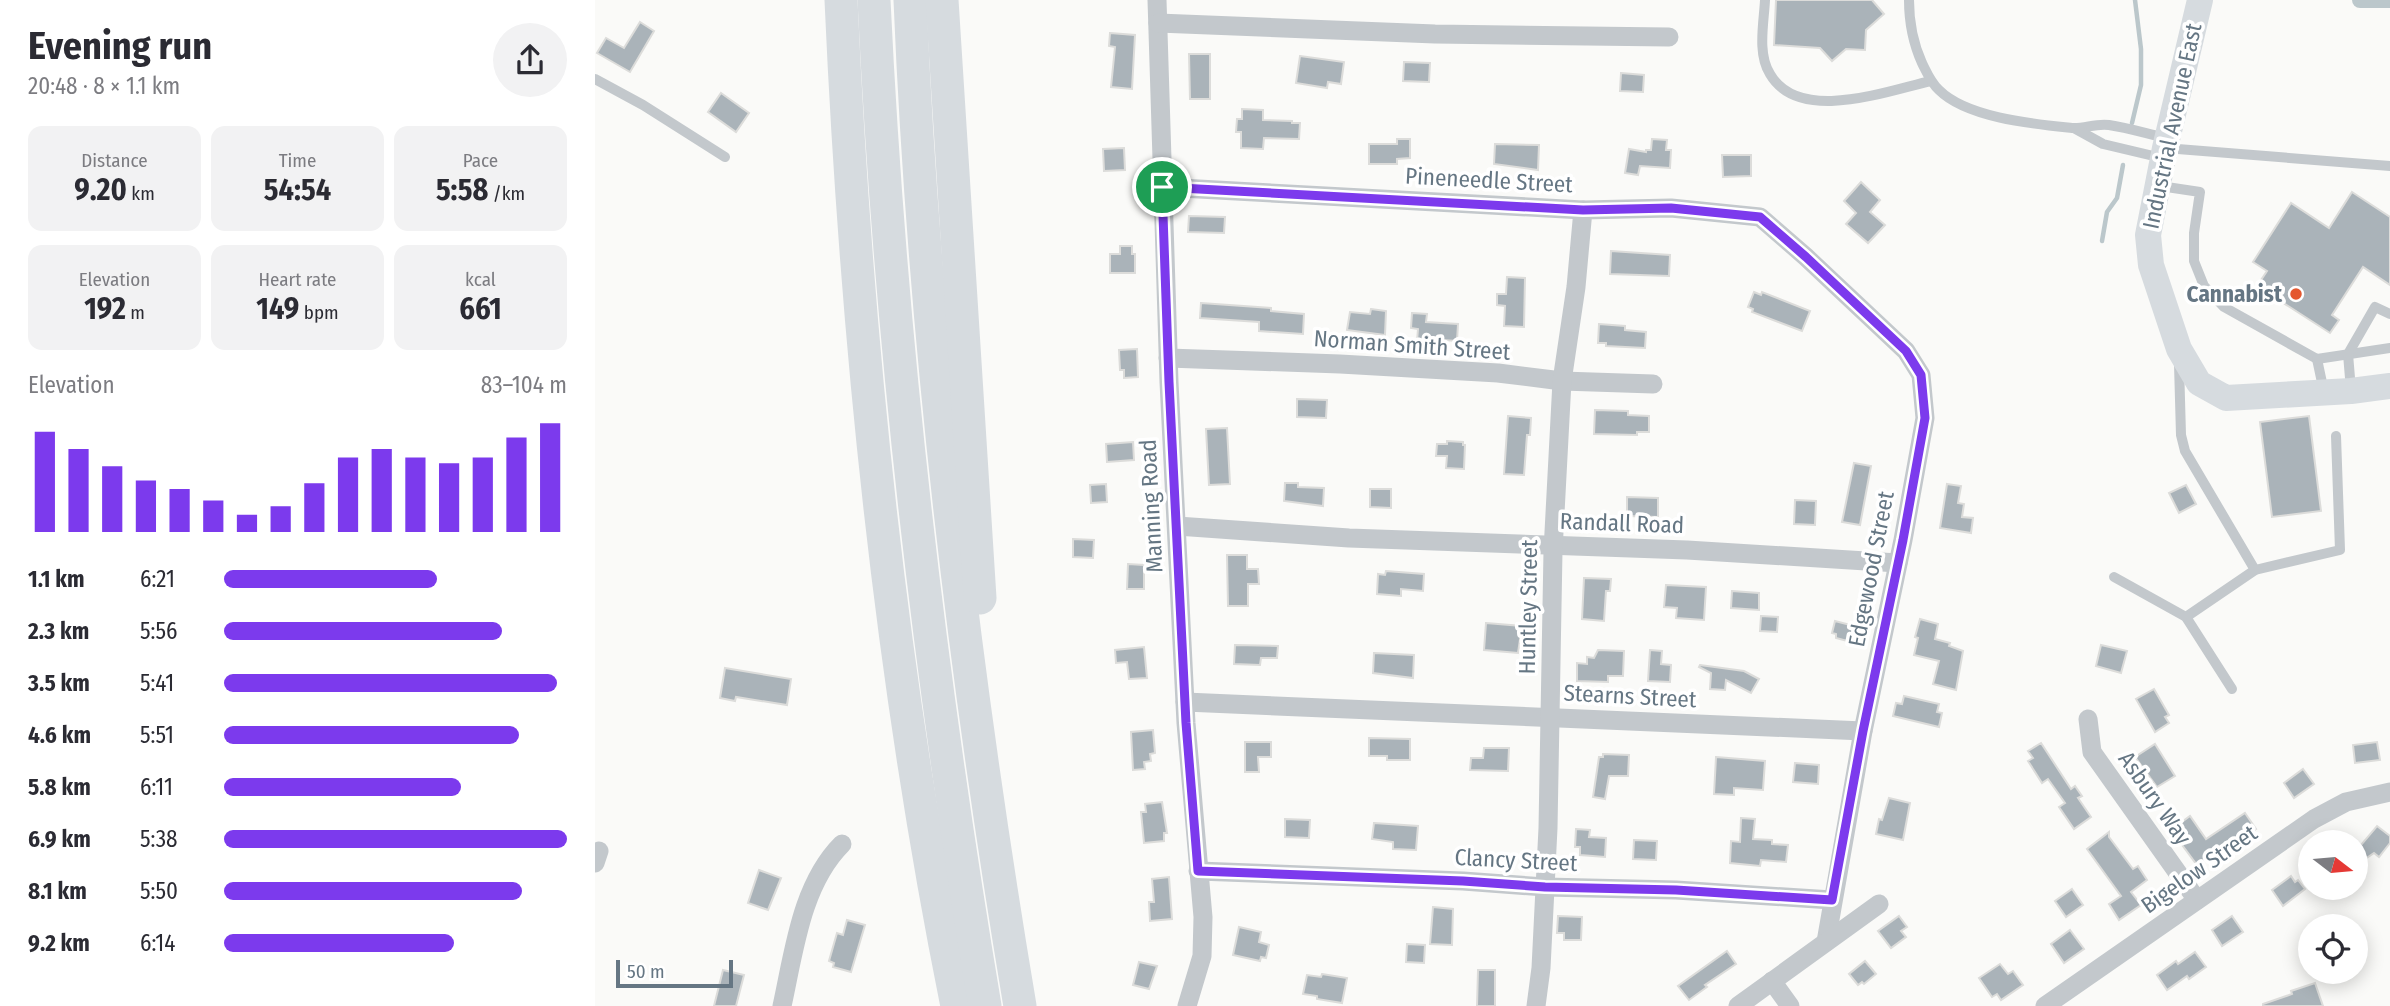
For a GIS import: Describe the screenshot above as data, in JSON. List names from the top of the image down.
{
  "streets": {
    "street": [
      "Industrial Avenue East",
      "Pineneedle Street",
      "Norman Smith Street",
      "Manning Road",
      "Randall Road",
      "Edgewood Street",
      "Huntley Street",
      "Stearns Street",
      "Asbury Way",
      "Clancy Street",
      "Bigelow Street"
    ]
  },
  "crossings": [
    ["Pineneedle Street", "Manning Road"],
    ["Pineneedle Street", "Edgewood Street"],
    ["Pineneedle Street", "Huntley Street"],
    ["Norman Smith Street", "Manning Road"],
    ["Norman Smith Street", "Huntley Street"],
    ["Manning Road", "Randall Road"],
    ["Manning Road", "Stearns Street"],
    ["Manning Road", "Clancy Street"],
    ["Randall Road", "Edgewood Street"],
    ["Randall Road", "Huntley Street"],
    ["Edgewood Street", "Stearns Street"],
    ["Edgewood Street", "Clancy Street"],
    ["Huntley Street", "Stearns Street"],
    ["Huntley Street", "Clancy Street"],
    ["Asbury Way", "Bigelow Street"]
  ],
  "places": ["Cannabist"],
  "scale_bar": "50 m",
  "north": "right",
  "page": {
    "heading": ["Evening run", "20:48 · 8 × 1.1 km"],
    "stats": [
      ["Distance", "9.20 km"],
      ["Time", "54:54"],
      ["Pace", "5:58 /km"],
      ["Elevation", "192 m"],
      ["Heart rate", "149 bpm"],
      ["kcal", "661"]
    ],
    "chart": ["Elevation", "83–104 m"],
    "list": [
      {
        "name": "1.1 km",
        "note": "6:21"
      },
      {
        "name": "2.3 km",
        "note": "5:56"
      },
      {
        "name": "3.5 km",
        "note": "5:41"
      },
      {
        "name": "4.6 km",
        "note": "5:51"
      },
      {
        "name": "5.8 km",
        "note": "6:11"
      },
      {
        "name": "6.9 km",
        "note": "5:38"
      },
      {
        "name": "8.1 km",
        "note": "5:50"
      },
      {
        "name": "9.2 km",
        "note": "6:14"
      }
    ],
    "scale": "50 m"
  }
}
